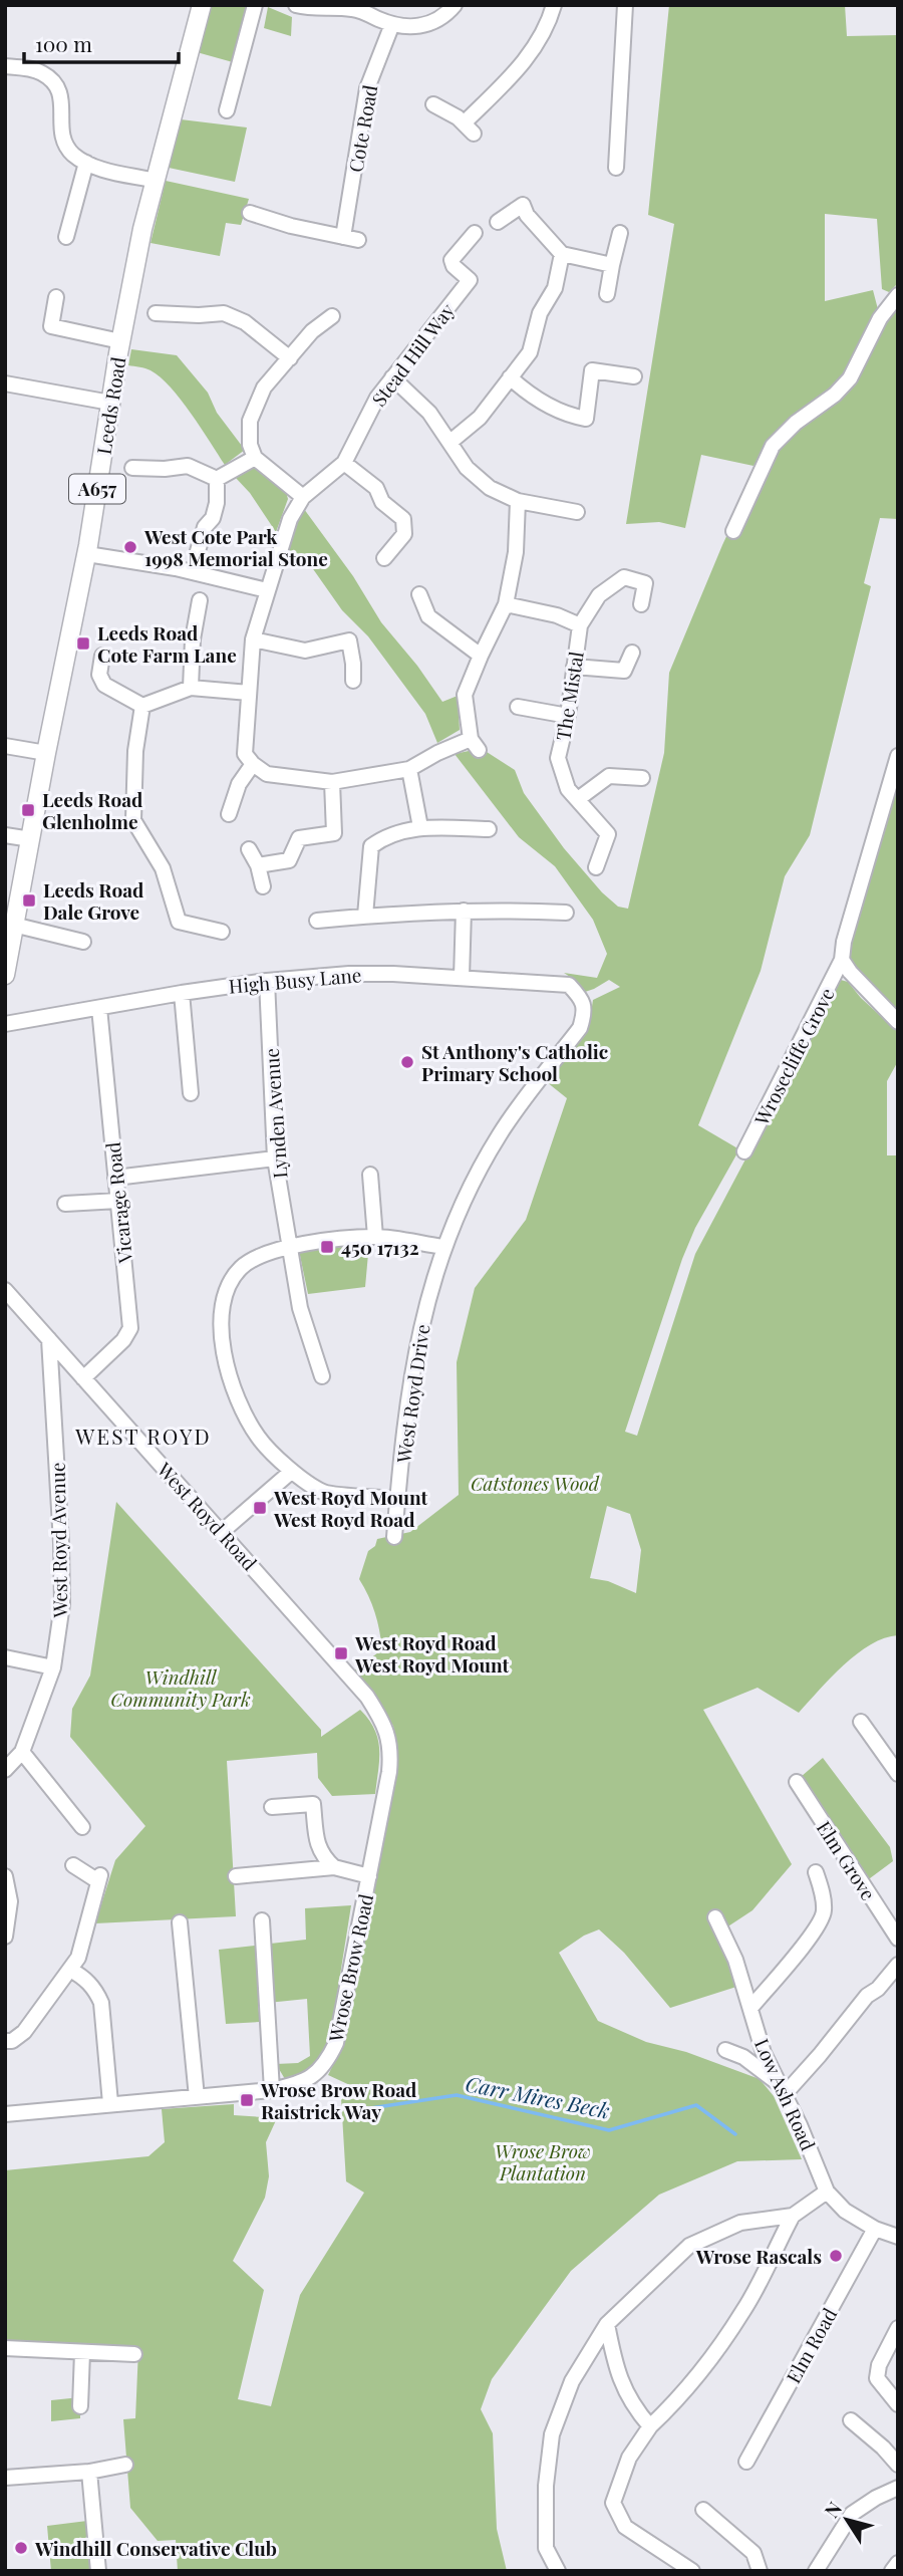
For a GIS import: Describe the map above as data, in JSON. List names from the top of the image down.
{
  "streets": {
    "main road": ["Leeds Road", "A657"],
    "street": [
      "Cote Road",
      "Stead Hill Way",
      "The Mistal",
      "High Busy Lane",
      "Wrosecliffe Grove",
      "Lynden Avenue",
      "Vicarage Road",
      "West Royd Drive",
      "West Royd Road",
      "West Royd Avenue",
      "Elm Grove",
      "Wrose Brow Road",
      "Low Ash Road",
      "Elm Road"
    ]
  },
  "crossings": [
    ["High Busy Lane", "Lynden Avenue"],
    ["High Busy Lane", "Vicarage Road"],
    ["High Busy Lane", "West Royd Drive"],
    ["Vicarage Road", "West Royd Road"],
    ["West Royd Road", "West Royd Avenue"],
    ["West Royd Road", "Wrose Brow Road"],
    ["Low Ash Road", "Elm Road"]
  ],
  "districts": ["WEST ROYD"],
  "water": ["Carr Mires Beck"],
  "parks": ["Catstones Wood", "Windhill Community Park", "Wrose Brow Plantation"],
  "places": {
    "other": [
      "West Cote Park 1998 Memorial Stone",
      "St Anthony's Catholic Primary School",
      "Wrose Rascals",
      "Windhill Conservative Club"
    ],
    "transit": [
      "Leeds Road Cote Farm Lane",
      "Leeds Road Glenholme",
      "Leeds Road Dale Grove",
      "450 17132",
      "West Royd Mount West Royd Road",
      "West Royd Road West Royd Mount",
      "Wrose Brow Road Raistrick Way"
    ]
  },
  "scale_bar": "100 m",
  "north": "top left"
}
